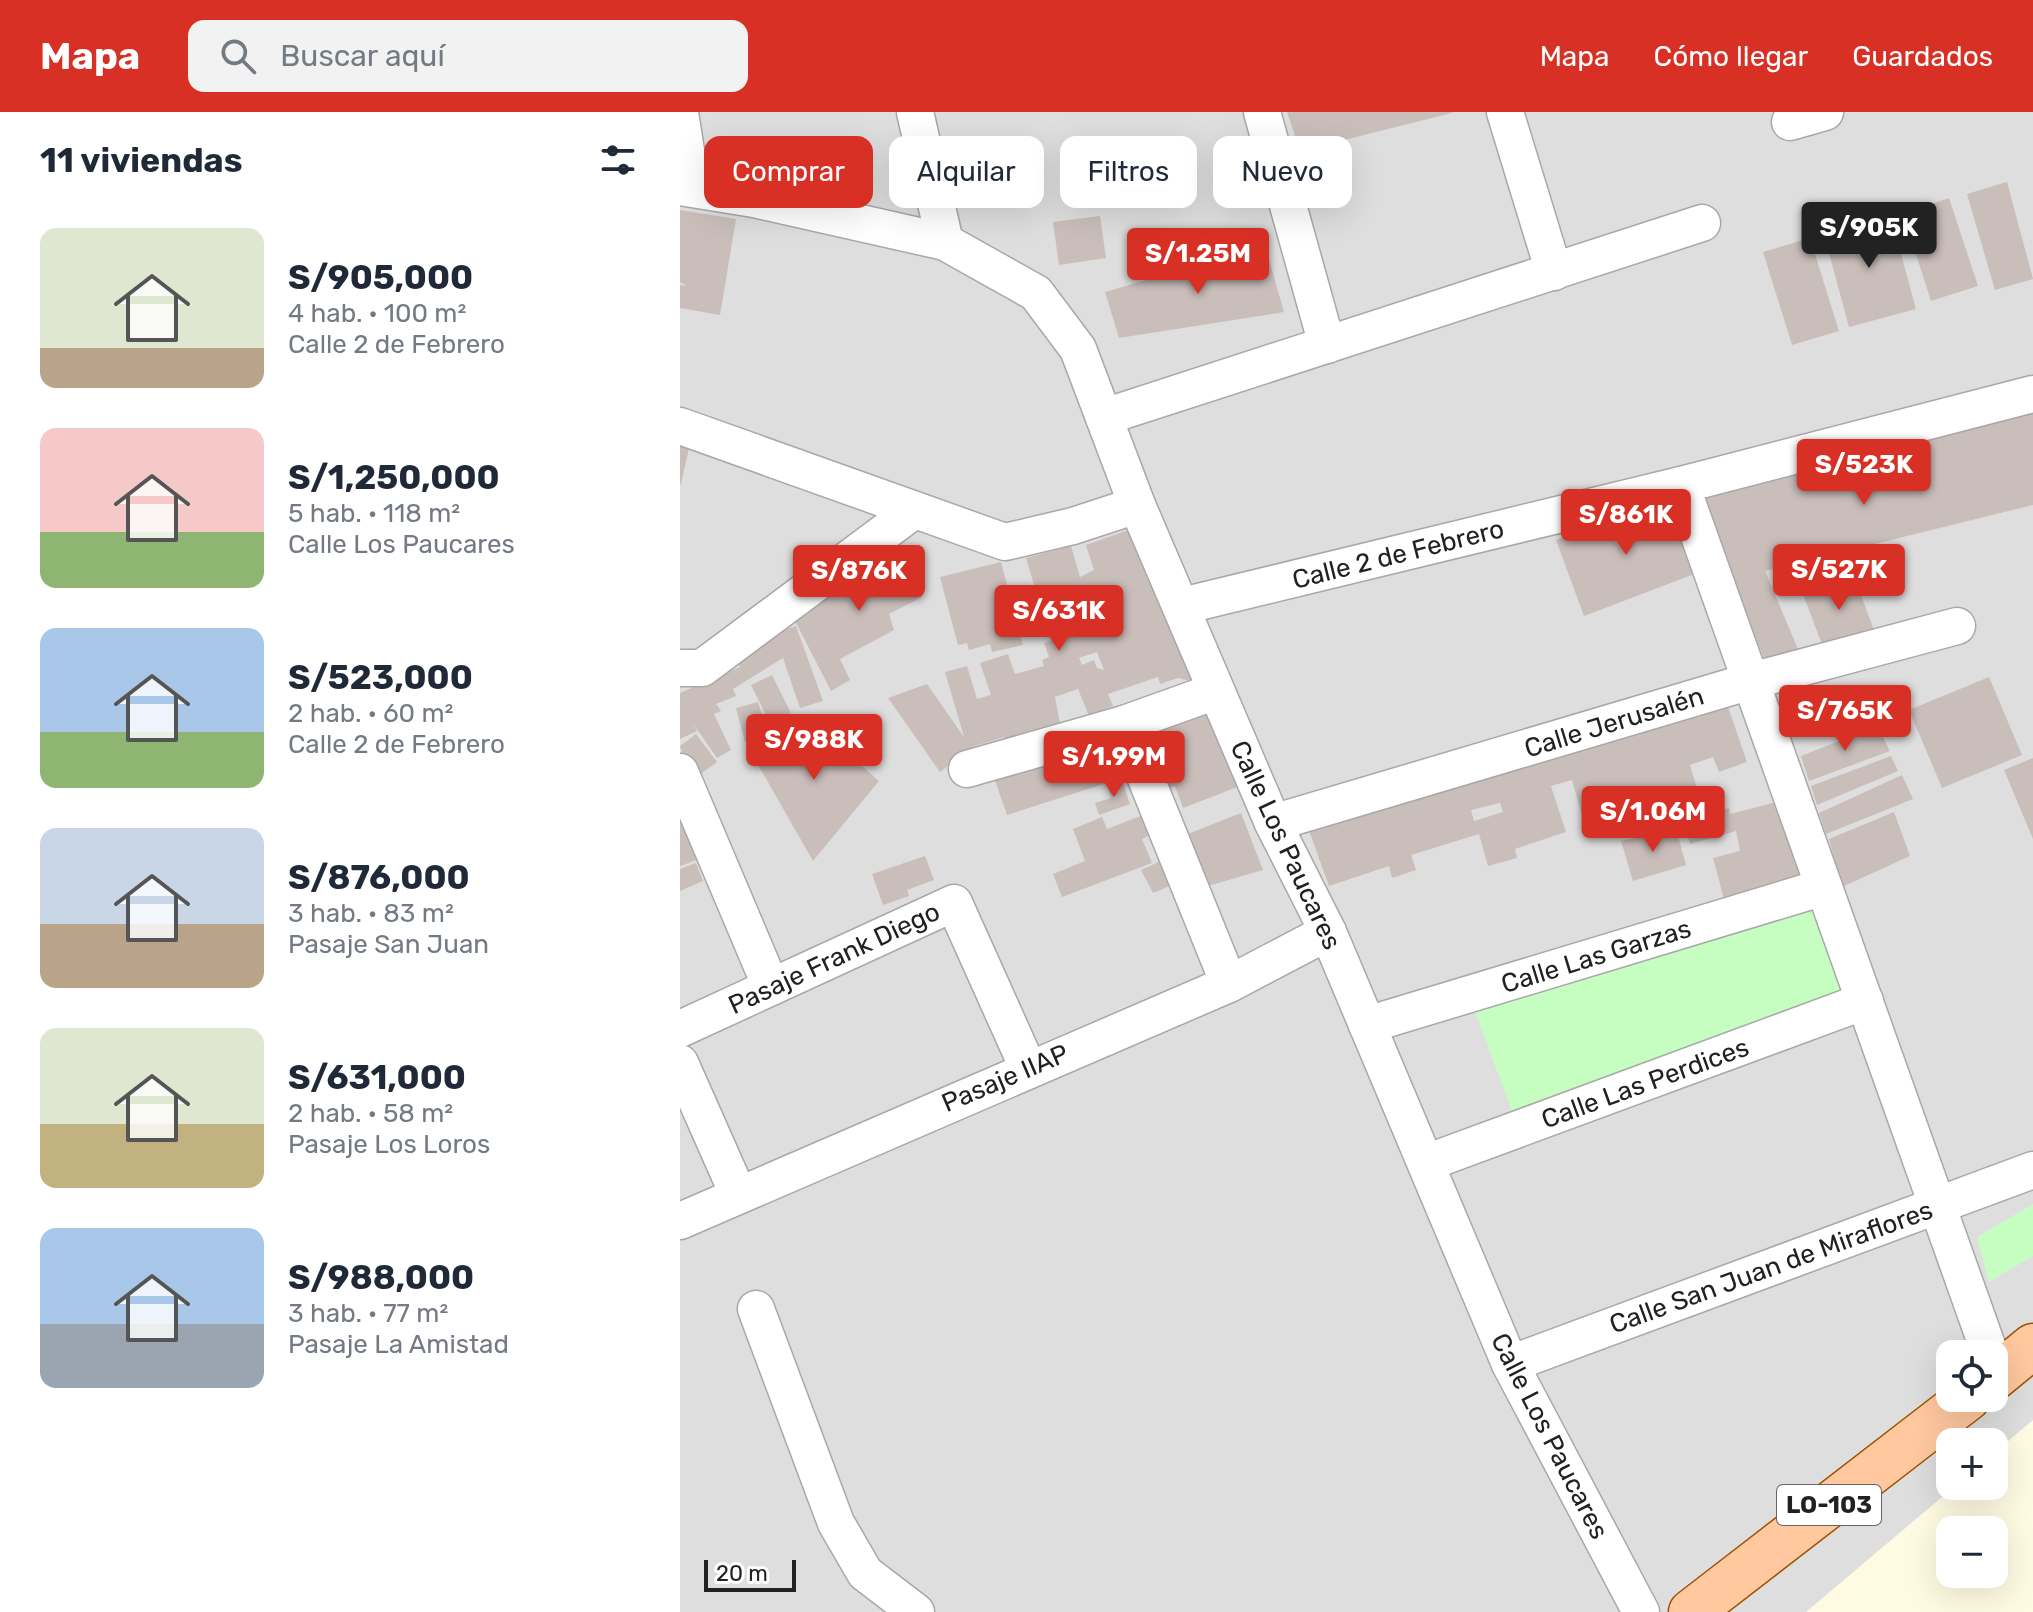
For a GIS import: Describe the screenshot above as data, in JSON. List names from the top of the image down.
{
  "streets": {
    "main road": ["LO-103"],
    "street": [
      "Calle 2 de Febrero",
      "Calle Jerusalén",
      "Calle Los Paucares",
      "Calle Las Garzas",
      "Pasaje Frank Diego",
      "Pasaje IIAP",
      "Calle Las Perdices",
      "Calle San Juan de Miraflores"
    ]
  },
  "crossings": [
    ["Calle 2 de Febrero", "Calle Los Paucares"],
    ["Calle Jerusalén", "Calle Los Paucares"],
    ["Calle Los Paucares", "Calle Las Garzas"],
    ["Calle Los Paucares", "Pasaje IIAP"],
    ["Calle Los Paucares", "Calle Las Perdices"],
    ["Calle Los Paucares", "Calle San Juan de Miraflores"],
    ["Pasaje Frank Diego", "Pasaje IIAP"]
  ],
  "scale_bar": "20 m",
  "page": {
    "header": "Mapa",
    "search": "Buscar aquí",
    "nav": ["Mapa", "Cómo llegar", "Guardados"],
    "heading": "11 viviendas",
    "chip": [
      "Comprar",
      "Alquilar",
      "Filtros",
      "Nuevo"
    ],
    "price": [
      "S/905K",
      "S/1.25M",
      "S/523K",
      "S/861K",
      "S/527K",
      "S/876K",
      "S/631K",
      "S/765K",
      "S/988K",
      "S/1.99M",
      "S/1.06M"
    ],
    "list": [
      {
        "name": "S/905,000",
        "note": "4 hab. · 100 m² · Calle 2 de Febrero"
      },
      {
        "name": "S/1,250,000",
        "note": "5 hab. · 118 m² · Calle Los Paucares"
      },
      {
        "name": "S/523,000",
        "note": "2 hab. · 60 m² · Calle 2 de Febrero"
      },
      {
        "name": "S/876,000",
        "note": "3 hab. · 83 m² · Pasaje San Juan"
      },
      {
        "name": "S/631,000",
        "note": "2 hab. · 58 m² · Pasaje Los Loros"
      },
      {
        "name": "S/988,000",
        "note": "3 hab. · 77 m² · Pasaje La Amistad"
      }
    ],
    "map_buttons": ["+", "−"],
    "scale": "20 m"
  }
}
